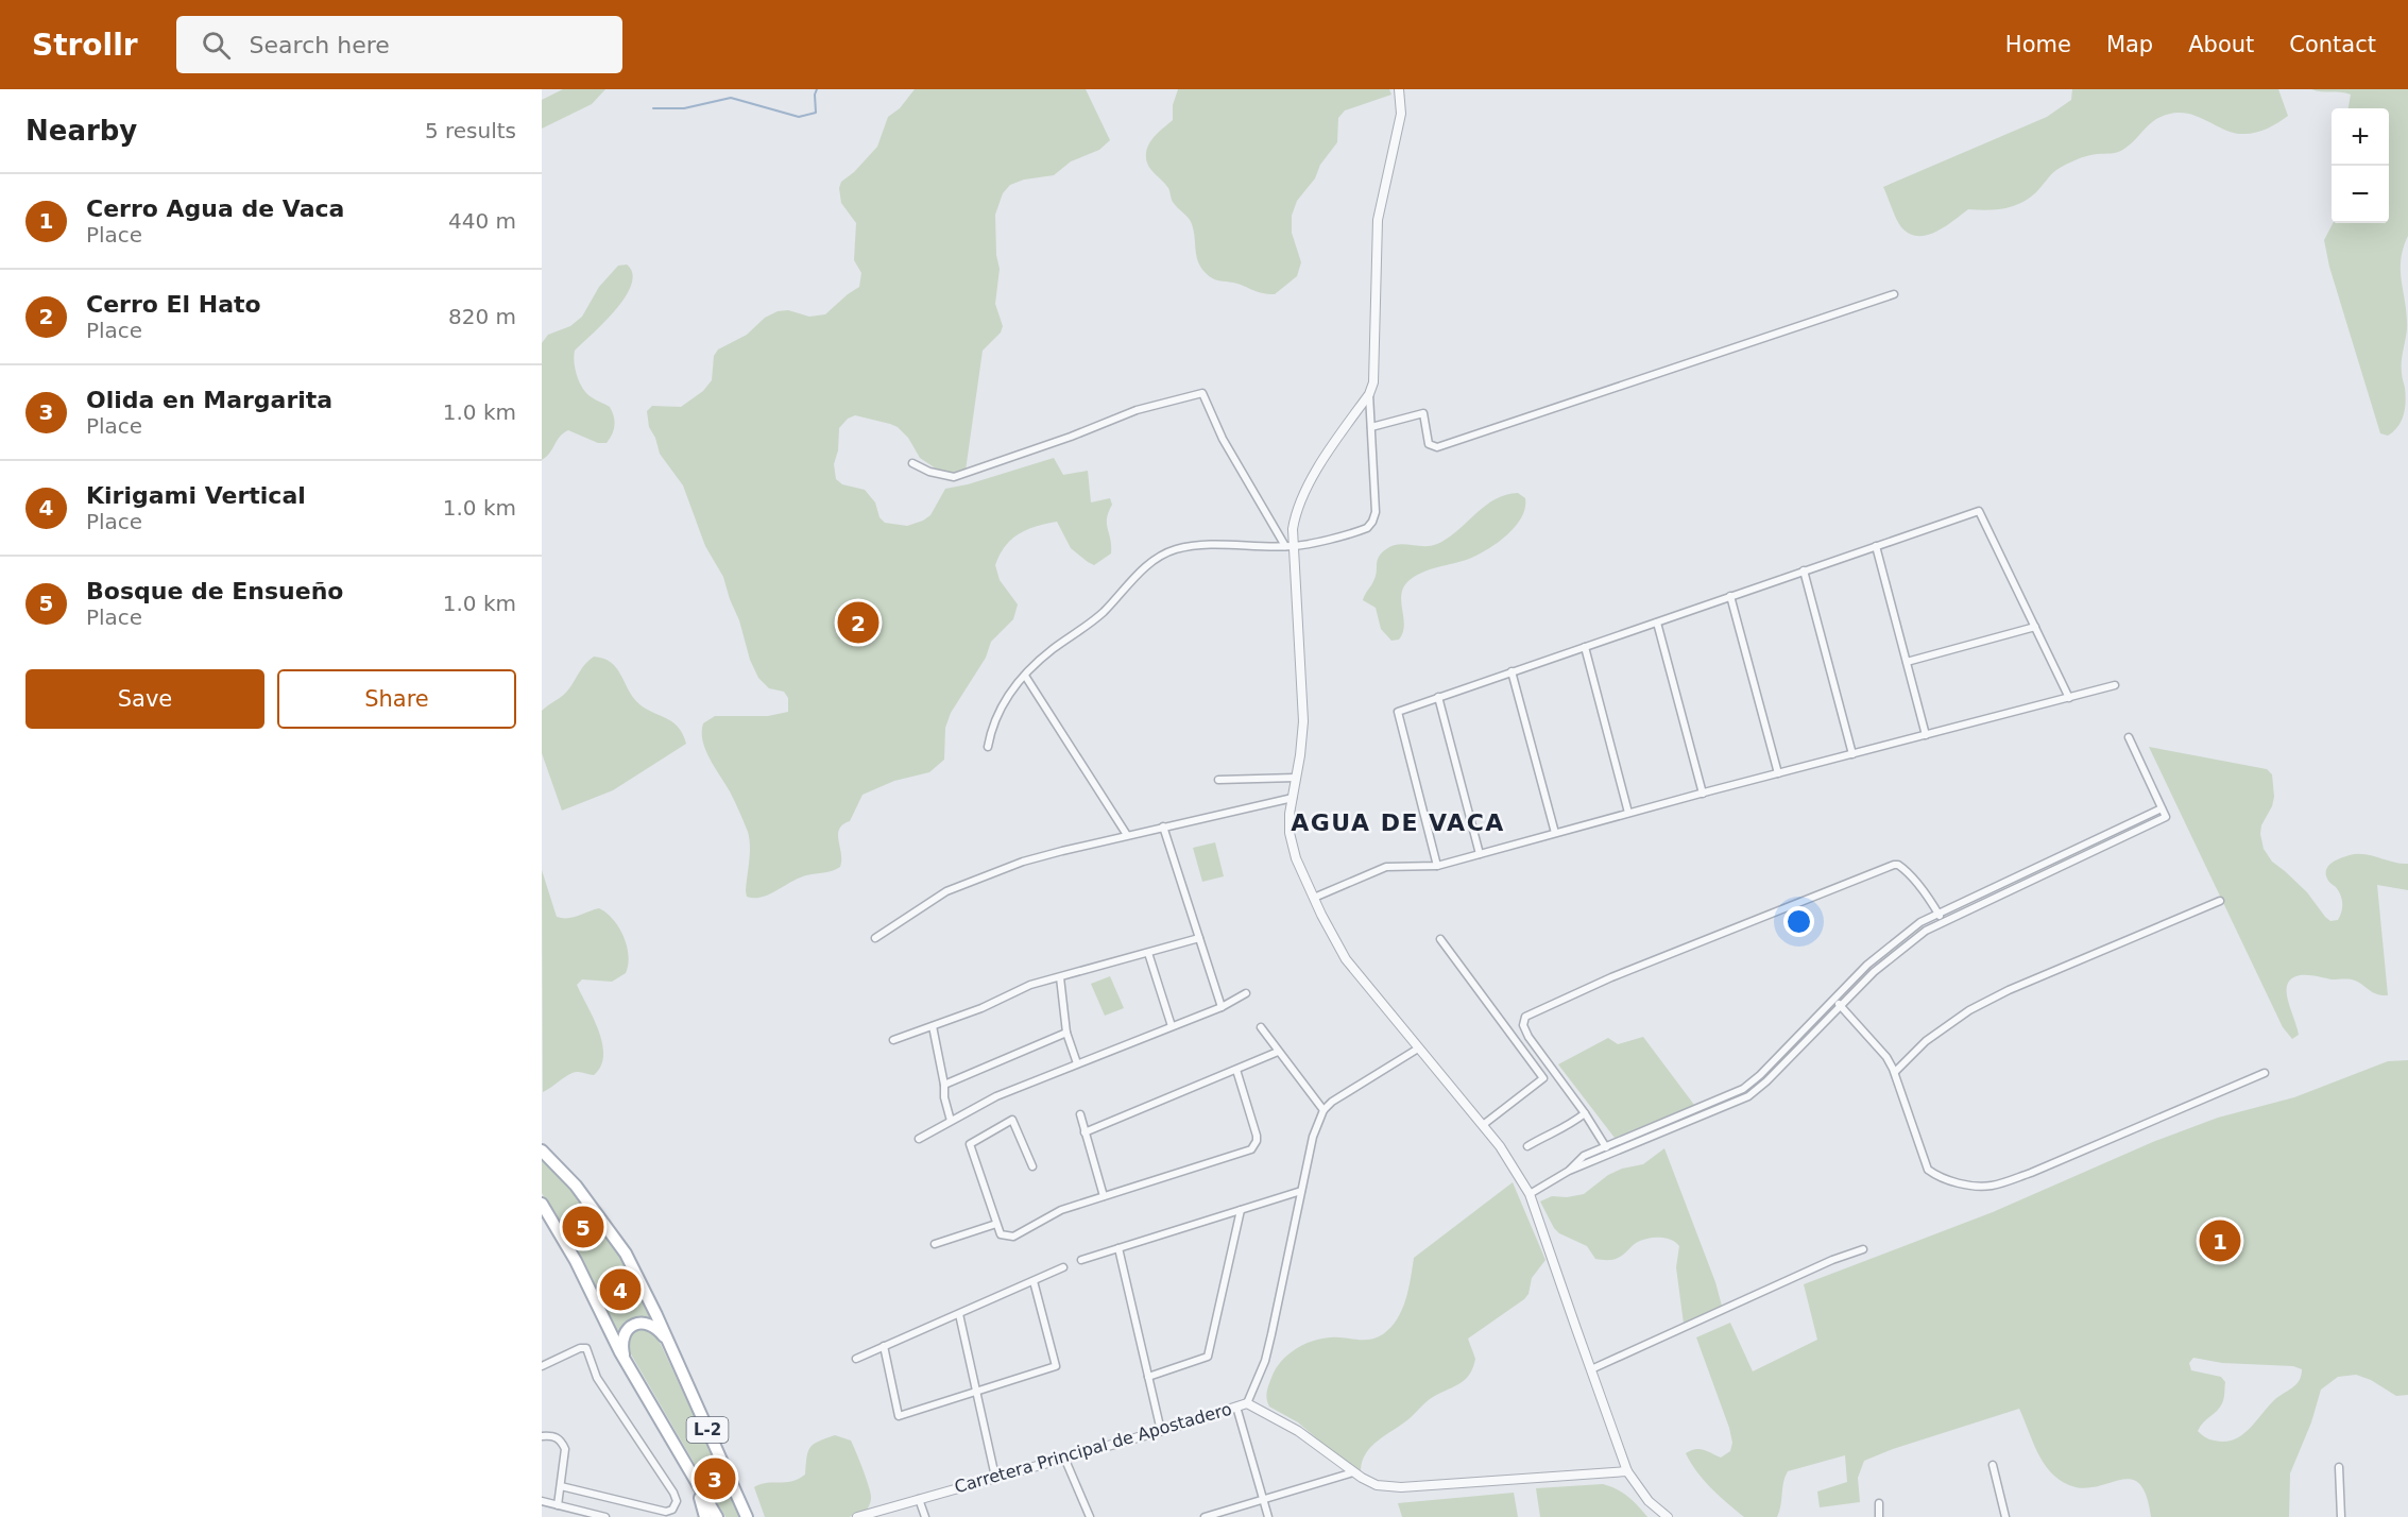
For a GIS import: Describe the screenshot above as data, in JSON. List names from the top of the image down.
{
  "streets": {
    "main road": ["L-2"],
    "street": ["Carretera Principal de Apostadero"]
  },
  "districts": ["AGUA DE VACA"],
  "page": {
    "header": "Strollr",
    "search": "Search here",
    "nav": [
      "Home",
      "Map",
      "About",
      "Contact"
    ],
    "heading": ["Nearby", "5 results"],
    "map_buttons": ["+", "−"],
    "list": [
      {
        "mark": "1",
        "name": "Cerro Agua de Vaca",
        "note": "Place",
        "value": "440 m"
      },
      {
        "mark": "2",
        "name": "Cerro El Hato",
        "note": "Place",
        "value": "820 m"
      },
      {
        "mark": "3",
        "name": "Olida en Margarita",
        "note": "Place",
        "value": "1.0 km"
      },
      {
        "mark": "4",
        "name": "Kirigami Vertical",
        "note": "Place",
        "value": "1.0 km"
      },
      {
        "mark": "5",
        "name": "Bosque de Ensueño",
        "note": "Place",
        "value": "1.0 km"
      }
    ],
    "pins": [
      "2",
      "5",
      "1",
      "4",
      "3"
    ],
    "buttons": ["Save", "Share"]
  }
}
